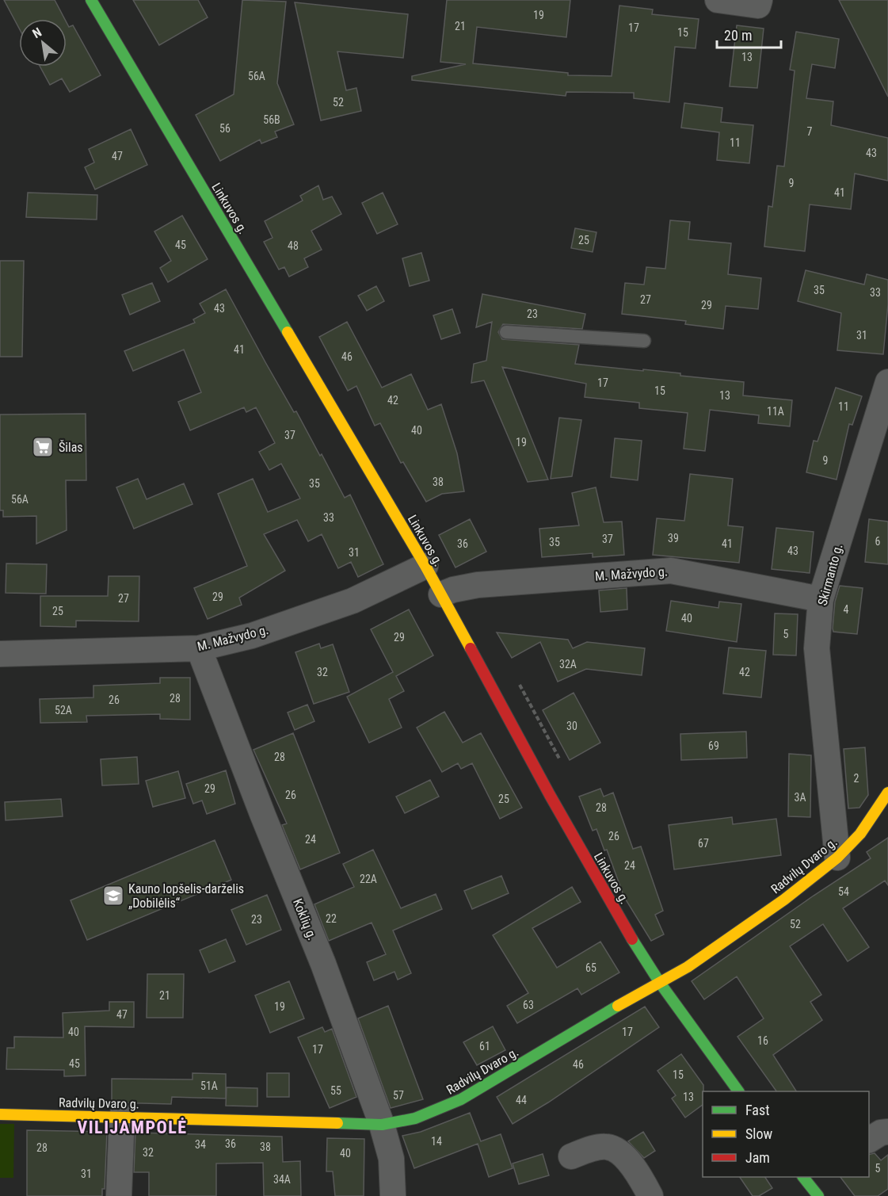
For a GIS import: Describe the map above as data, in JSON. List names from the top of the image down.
{
  "streets": {
    "street": [
      "Linkuvos g.",
      "M. Mažvydo g.",
      "Skirmanto g.",
      "Radvilų Dvaro g.",
      "Koklių g."
    ]
  },
  "crossings": [
    ["Linkuvos g.", "M. Mažvydo g."],
    ["Linkuvos g.", "Radvilų Dvaro g."],
    ["M. Mažvydo g.", "Skirmanto g."],
    ["M. Mažvydo g.", "Koklių g."],
    ["Skirmanto g.", "Radvilų Dvaro g."],
    ["Radvilų Dvaro g.", "Koklių g."]
  ],
  "districts": ["VILIJAMPOLĖ"],
  "places": {
    "supermarket": ["Šilas"],
    "school or university": ["Kauno lopšelis-darželis „Dobilėlis“"]
  },
  "house_numbers": [
    "19",
    "21",
    "17",
    "15",
    "13",
    "56A",
    "52",
    "56B",
    "56",
    "7",
    "11",
    "43",
    "47",
    "9",
    "41",
    "25",
    "45",
    "48",
    "35",
    "33",
    "27",
    "29",
    "43",
    "23",
    "31",
    "41",
    "46",
    "17",
    "15",
    "13",
    "42",
    "11",
    "11A",
    "40",
    "37",
    "19",
    "9",
    "38",
    "35",
    "56A",
    "33",
    "39",
    "37",
    "6",
    "35",
    "36",
    "41",
    "43",
    "31",
    "29",
    "27",
    "4",
    "25",
    "40",
    "5",
    "29",
    "32A",
    "32",
    "42",
    "28",
    "26",
    "52A",
    "30",
    "69",
    "28",
    "2",
    "29",
    "26",
    "3A",
    "25",
    "28",
    "26",
    "24",
    "67",
    "24",
    "22A",
    "54",
    "22",
    "23",
    "52",
    "65",
    "21",
    "63",
    "19",
    "47",
    "40",
    "17",
    "16",
    "61",
    "17",
    "45",
    "46",
    "15",
    "51A",
    "55",
    "57",
    "13",
    "44",
    "14",
    "36",
    "34",
    "38",
    "28",
    "32",
    "40",
    "5",
    "31",
    "34A"
  ],
  "legend": ["Fast", "Slow", "Jam"],
  "scale_bar": "20 m",
  "north": "top left"
}
